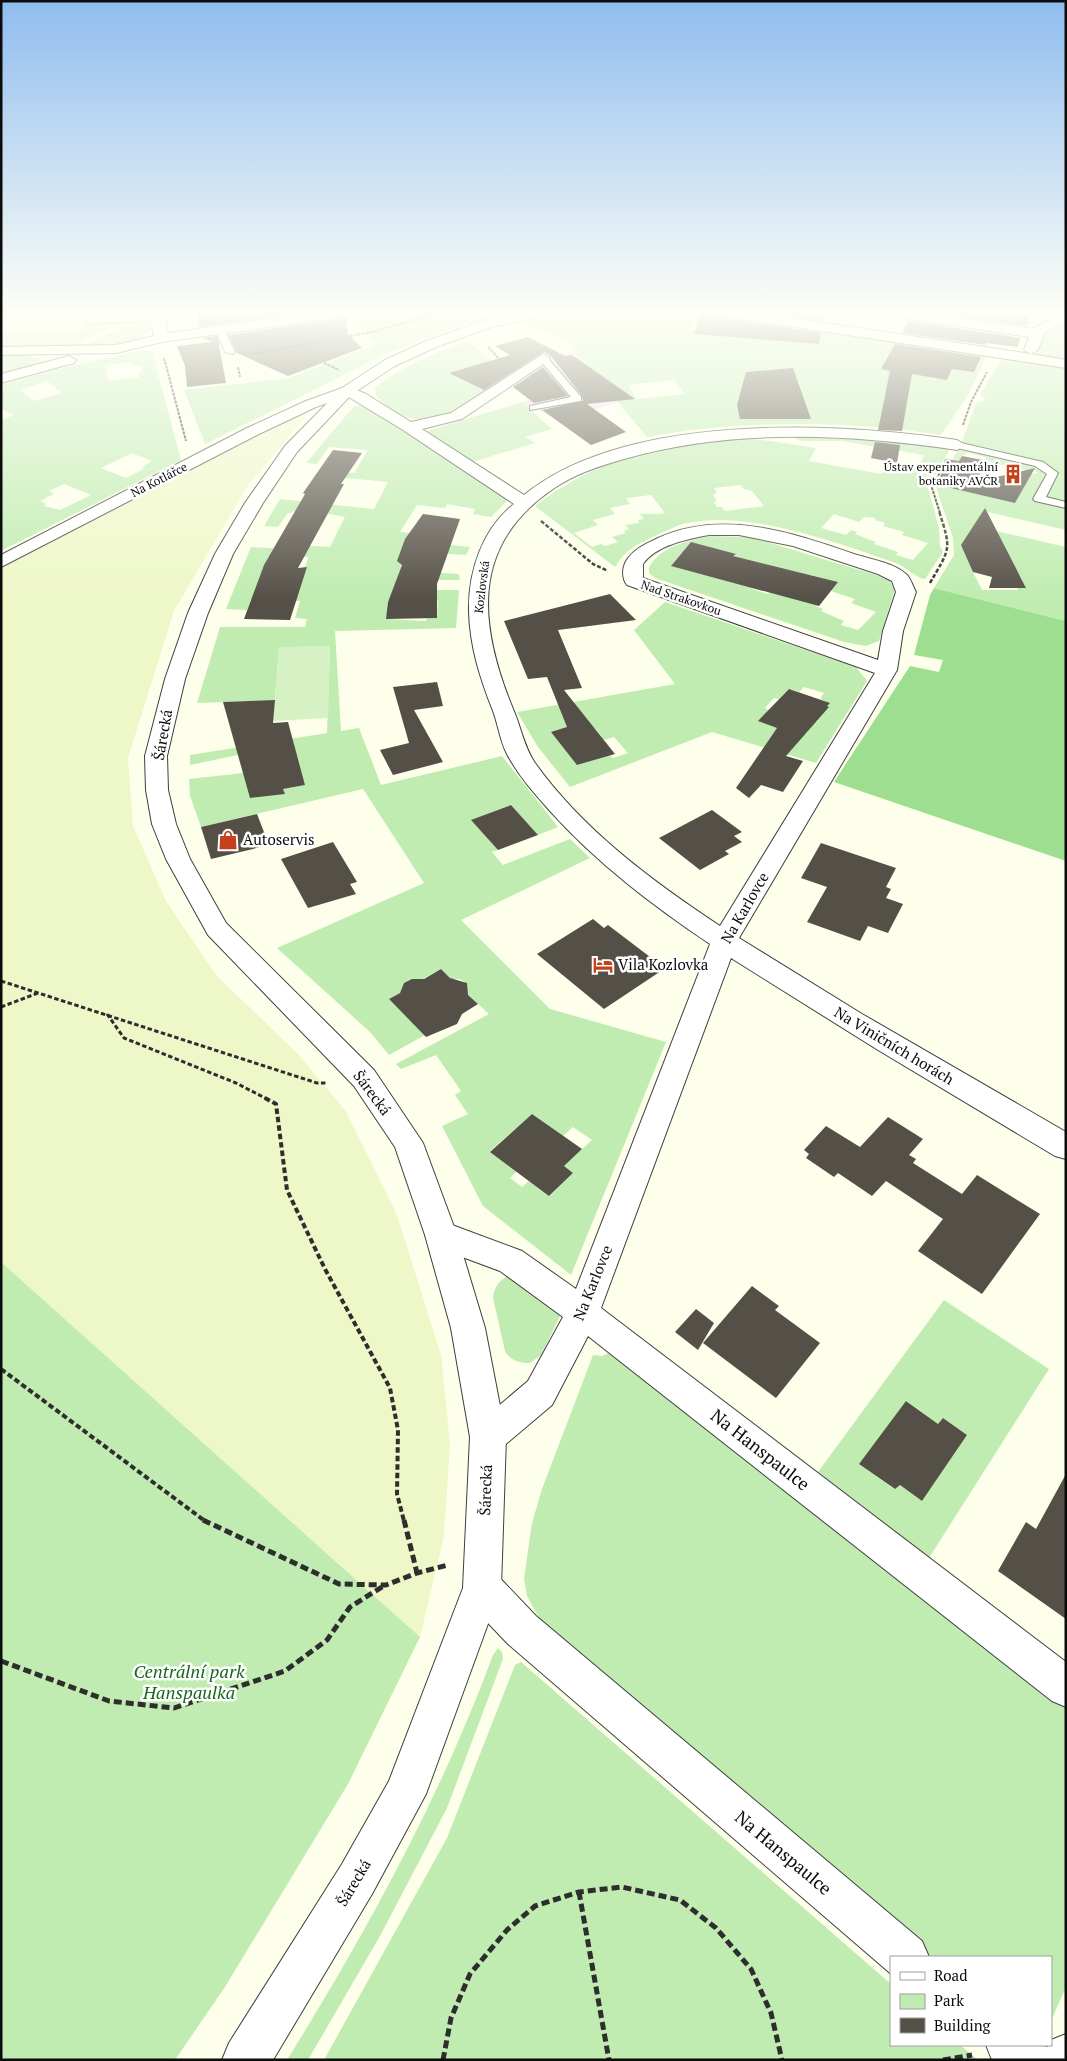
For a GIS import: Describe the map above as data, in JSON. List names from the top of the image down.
{
  "streets": {
    "street": [
      "Na Kotlářce",
      "Kozlovská",
      "Nad Strakovkou",
      "Šárecká",
      "Na Karlovce",
      "Na Viničních horách",
      "Na Hanspaulce"
    ]
  },
  "crossings": [
    ["Kozlovská", "Na Karlovce"],
    ["Kozlovská", "Na Viničních horách"],
    ["Nad Strakovkou", "Na Karlovce"],
    ["Šárecká", "Na Karlovce"],
    ["Šárecká", "Na Hanspaulce"],
    ["Na Karlovce", "Na Viničních horách"],
    ["Na Karlovce", "Na Hanspaulce"]
  ],
  "parks": ["Centrální park Hanspaulka"],
  "places": {
    "building": ["Ústav experimentální botaniky AVČR"],
    "shop": ["Autoservis"],
    "hotel": ["Vila Kozlovka"]
  },
  "legend": ["Road", "Park", "Building"]
}
